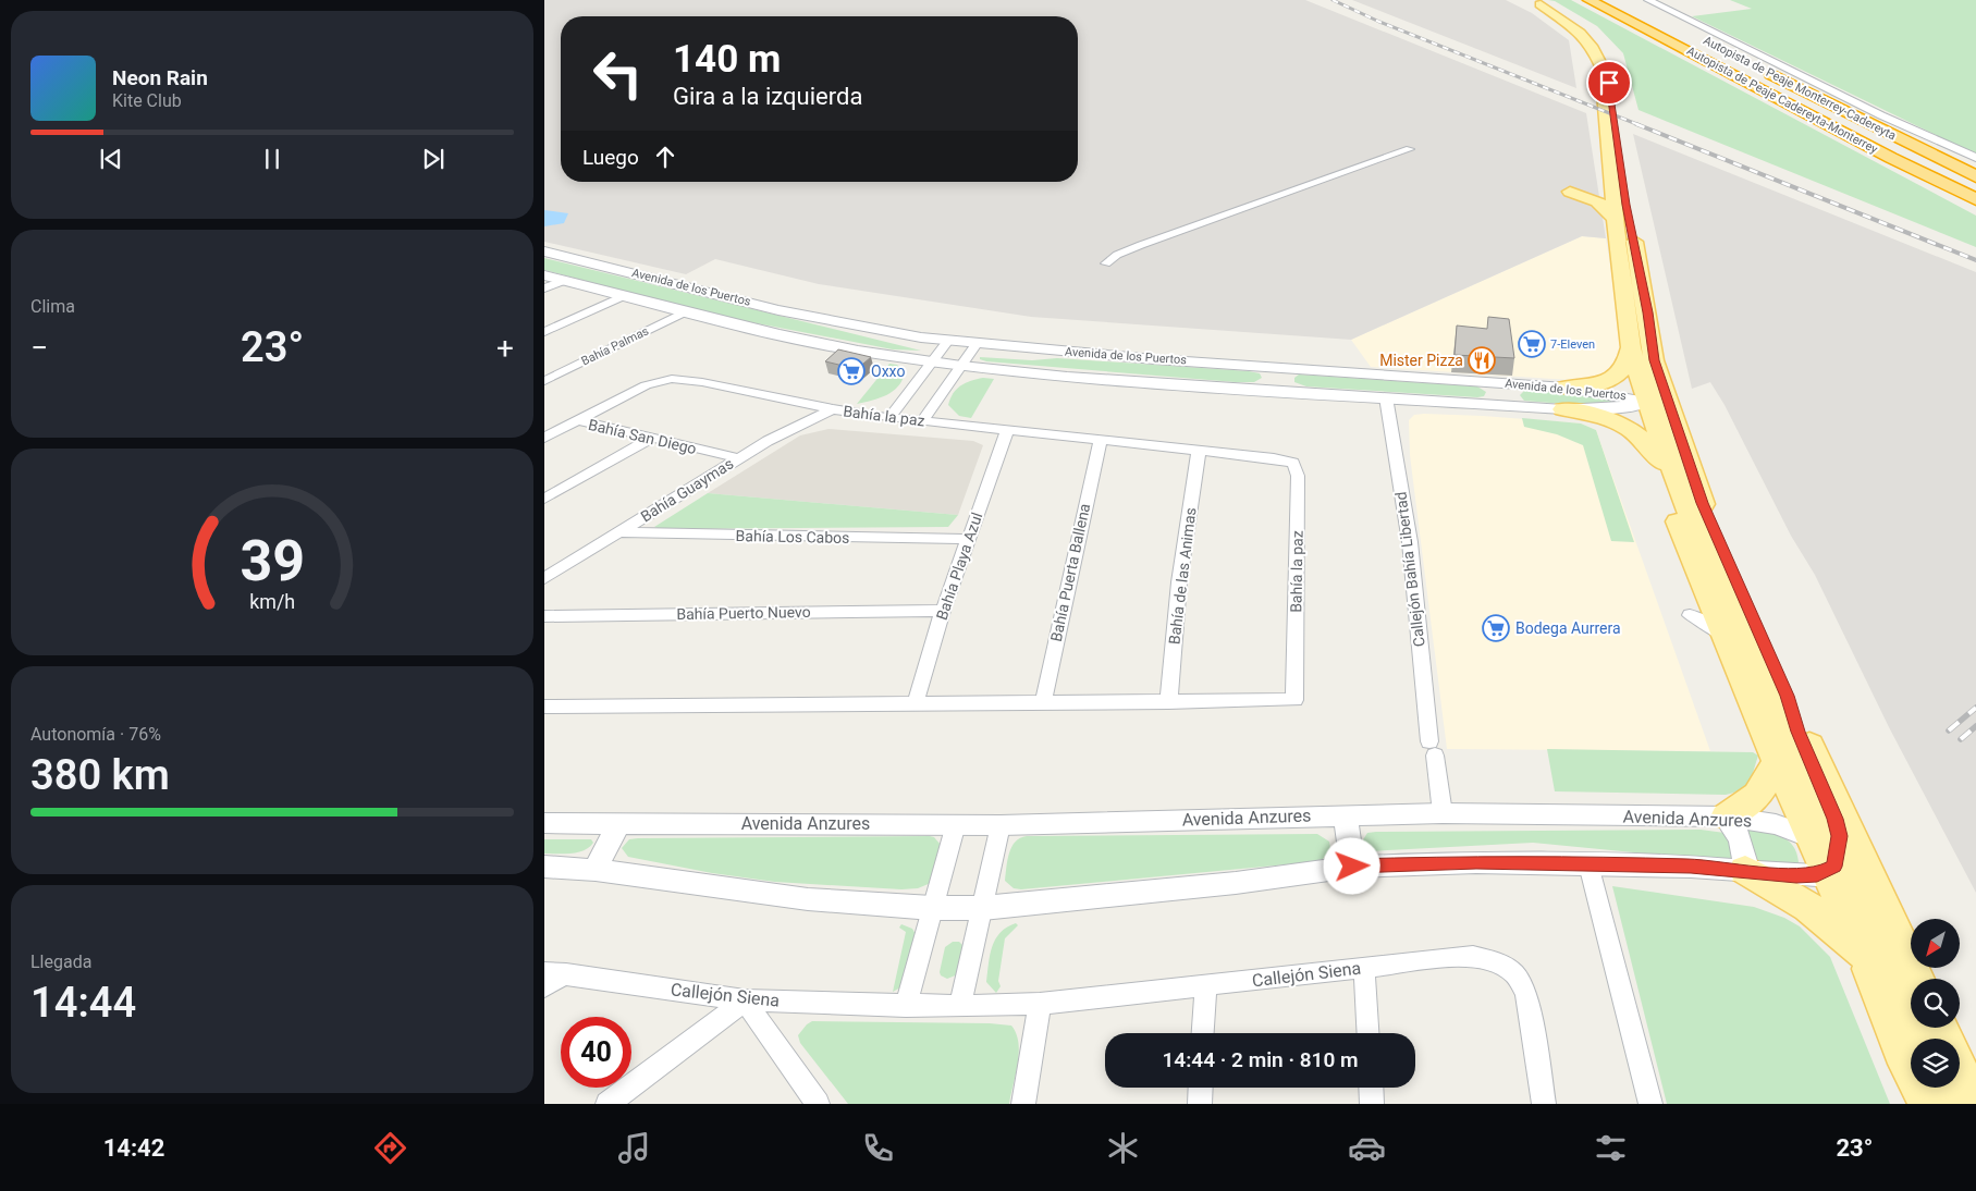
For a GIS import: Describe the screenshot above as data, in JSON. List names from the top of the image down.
{
  "streets": {
    "highway": ["Autopista de Peaje Monterrey-Cadereyta", "Autopista de Peaje Cadereyta-Monterrey"],
    "street": [
      "Avenida de los Puertos",
      "Bahía Palmas",
      "Bahía la paz",
      "Bahía San Diego",
      "Bahía Guaymas",
      "Bahía Los Cabos",
      "Bahía Playa Azul",
      "Callejón Bahía Libertad",
      "Bahía Puerta Ballena",
      "Bahía de las Animas",
      "Bahía Puerto Nuevo",
      "Avenida Anzures",
      "Callejón Siena"
    ]
  },
  "crossings": [
    ["Avenida de los Puertos", "Bahía Palmas"],
    ["Avenida de los Puertos", "Callejón Bahía Libertad"],
    ["Bahía la paz", "Bahía San Diego"],
    ["Bahía la paz", "Bahía Guaymas"],
    ["Bahía la paz", "Bahía Playa Azul"],
    ["Bahía la paz", "Bahía Puerta Ballena"],
    ["Bahía la paz", "Bahía de las Animas"],
    ["Bahía San Diego", "Bahía Guaymas"],
    ["Bahía Guaymas", "Bahía Los Cabos"],
    ["Bahía Los Cabos", "Bahía Playa Azul"],
    ["Bahía Playa Azul", "Bahía Puerto Nuevo"],
    ["Callejón Bahía Libertad", "Avenida Anzures"]
  ],
  "places": {
    "supermarket": ["7-Eleven", "Oxxo", "Bodega Aurrera"],
    "restaurant": ["Mister Pizza"]
  },
  "north": "bottom left",
  "page": {
    "turn": ["140 m", "Gira a la izquierda"],
    "song": ["Neon Rain", "Kite Club"],
    "then": "Luego",
    "tile": [
      "Clima",
      ["Autonomía · 76%", "380 km"],
      ["Llegada", "14:44"]
    ],
    "heat": ["−", "23°", "+"],
    "limit": "40",
    "trip": "14:44 · 2 min · 810 m",
    "tabs": ["14:42", "23°"],
    "gauge": ["39", "km/h"]
  }
}
